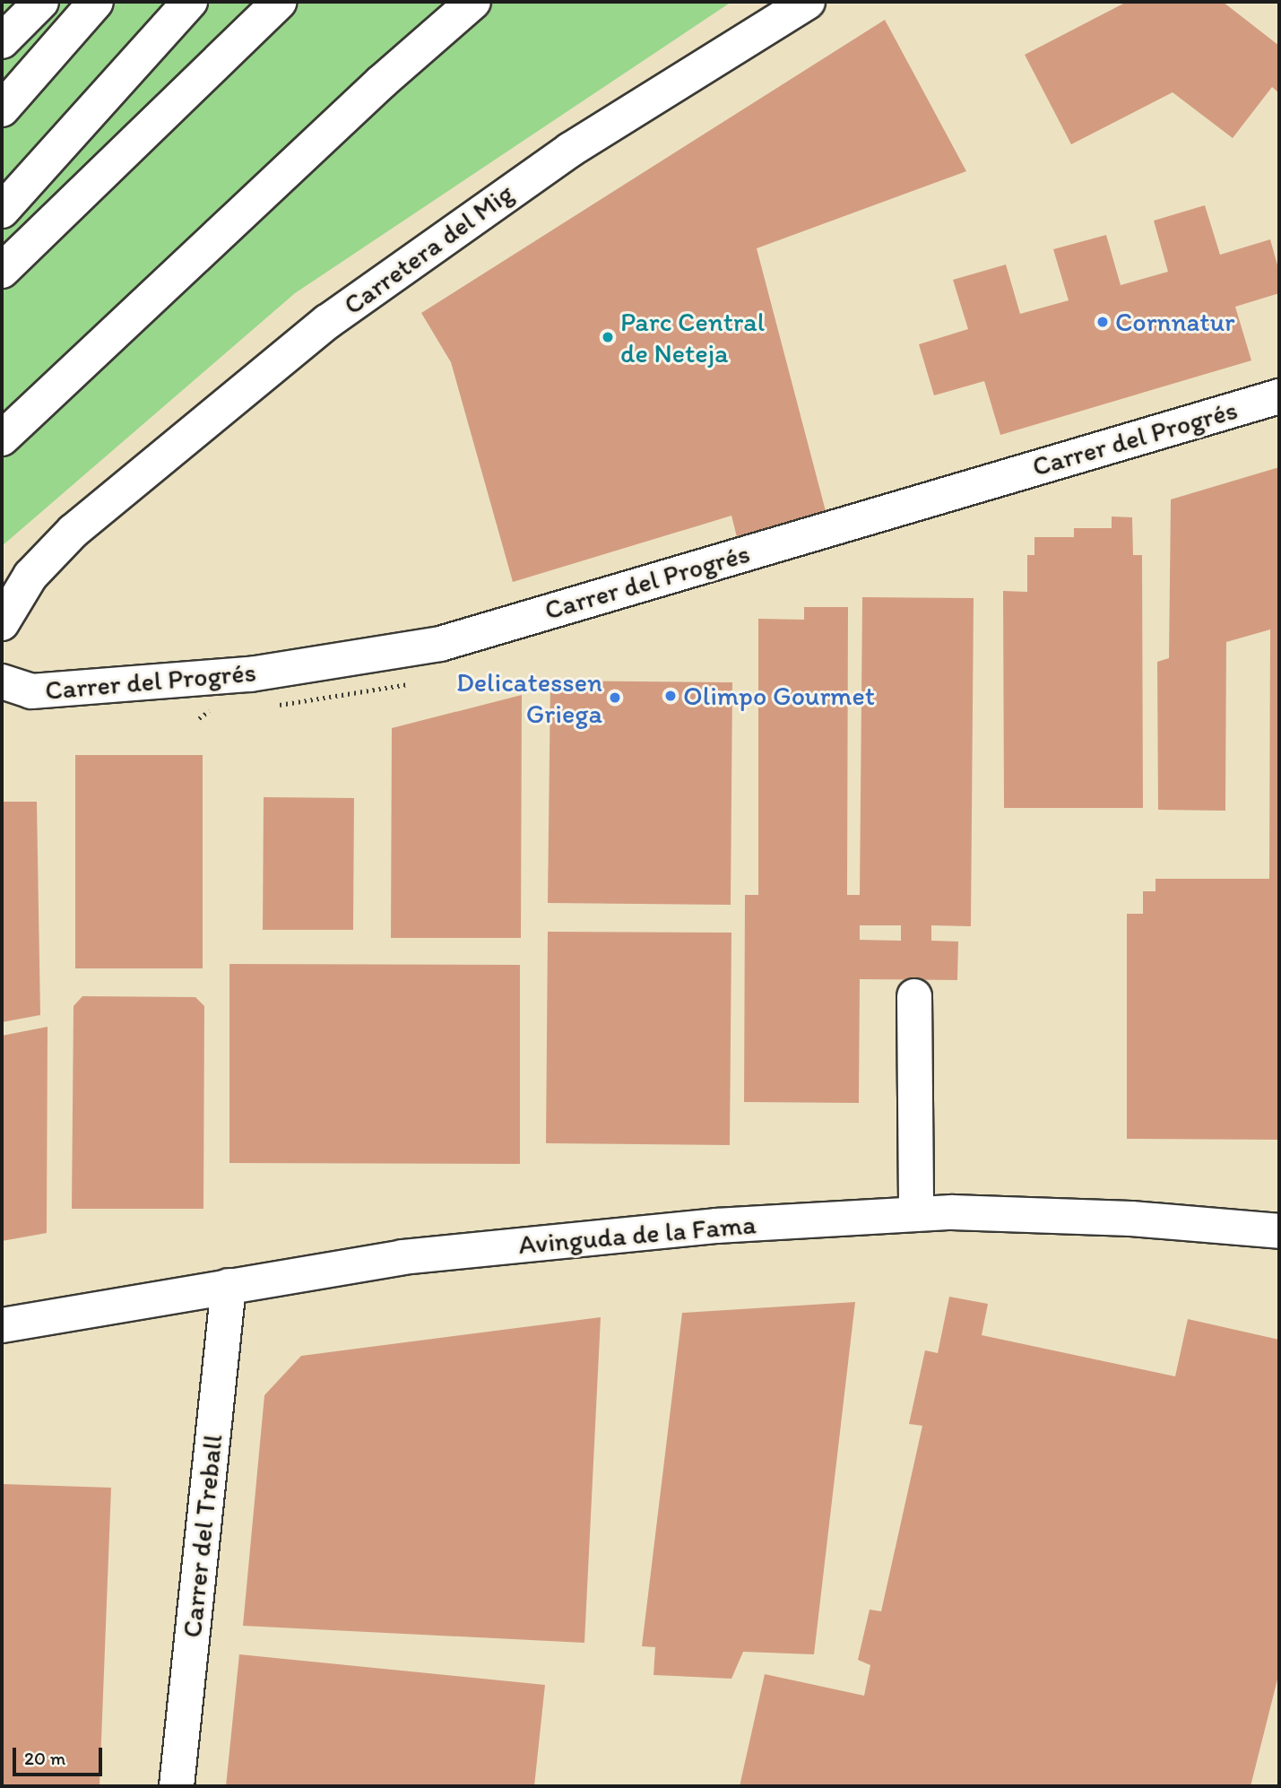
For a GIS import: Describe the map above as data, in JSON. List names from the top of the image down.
{
  "streets": {
    "main road": [
      "Carretera del Mig",
      "Carrer del Progrés",
      "Avinguda de la Fama",
      "Carrer del Treball"
    ]
  },
  "crossings": [
    ["Avinguda de la Fama", "Carrer del Treball"]
  ],
  "places": [
    "Cornnatur",
    "Parc Central de Neteja",
    "Olimpo Gourmet",
    "Delicatessen Griega"
  ],
  "scale_bar": "20 m"
}
